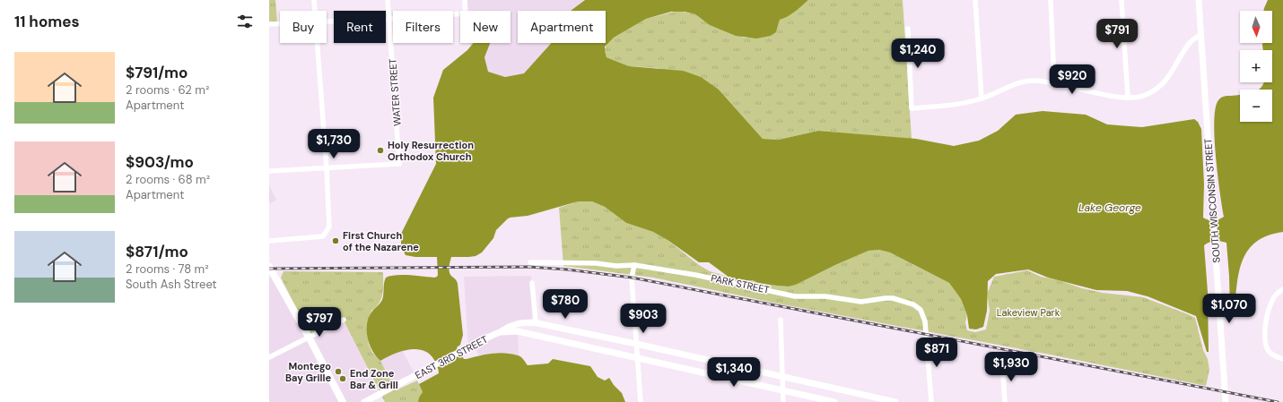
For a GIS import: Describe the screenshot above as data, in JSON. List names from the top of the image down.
{
  "streets": {
    "street": [
      "WATER STREET",
      "SOUTH WISCONSIN STREET",
      "PARK STREET",
      "EAST 3RD STREET"
    ]
  },
  "water": ["Lake George"],
  "parks": ["Lakeview Park"],
  "places": [
    "Holy Resurrection Orthodox Church",
    "First Church of the Nazarene",
    "Montego Bay Grille",
    "End Zone Bar & Grill"
  ],
  "north": "bottom",
  "page": {
    "heading": "11 homes",
    "map_buttons": ["+", "−"],
    "chip": [
      "Buy",
      "Rent",
      "Filters",
      "New",
      "Apartment"
    ],
    "price": [
      "$791",
      "$1,240",
      "$920",
      "$1,730",
      "$780",
      "$1,070",
      "$903",
      "$797",
      "$871",
      "$1,930",
      "$1,340"
    ],
    "list": [
      {
        "name": "$791/mo",
        "note": "2 rooms · 62 m² · Apartment"
      },
      {
        "name": "$903/mo",
        "note": "2 rooms · 68 m² · Apartment"
      },
      {
        "name": "$871/mo",
        "note": "2 rooms · 78 m² · South Ash Street"
      }
    ]
  }
}
